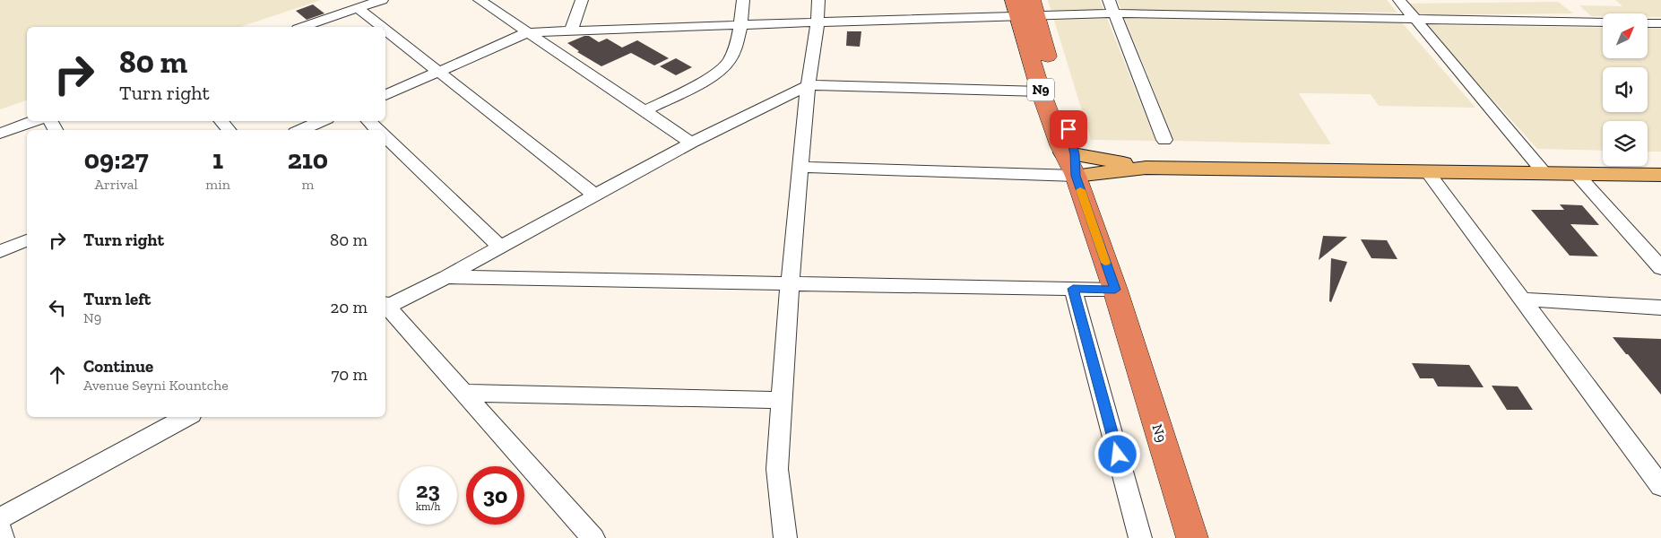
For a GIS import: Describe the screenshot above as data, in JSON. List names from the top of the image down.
{
  "streets": {
    "highway": ["N9"]
  },
  "north": "top right",
  "page": {
    "turn": ["80 m", "Turn right"],
    "eta": [
      "09:27",
      "Arrival",
      "1",
      "min",
      "210",
      "m"
    ],
    "list": [
      {
        "name": "Turn right",
        "value": "80 m"
      },
      {
        "name": "Turn left",
        "note": "N9",
        "value": "20 m"
      },
      {
        "name": "Continue",
        "note": "Avenue Seyni Kountche",
        "value": "70 m"
      }
    ],
    "speed": "23 km/h",
    "limit": "30"
  }
}
